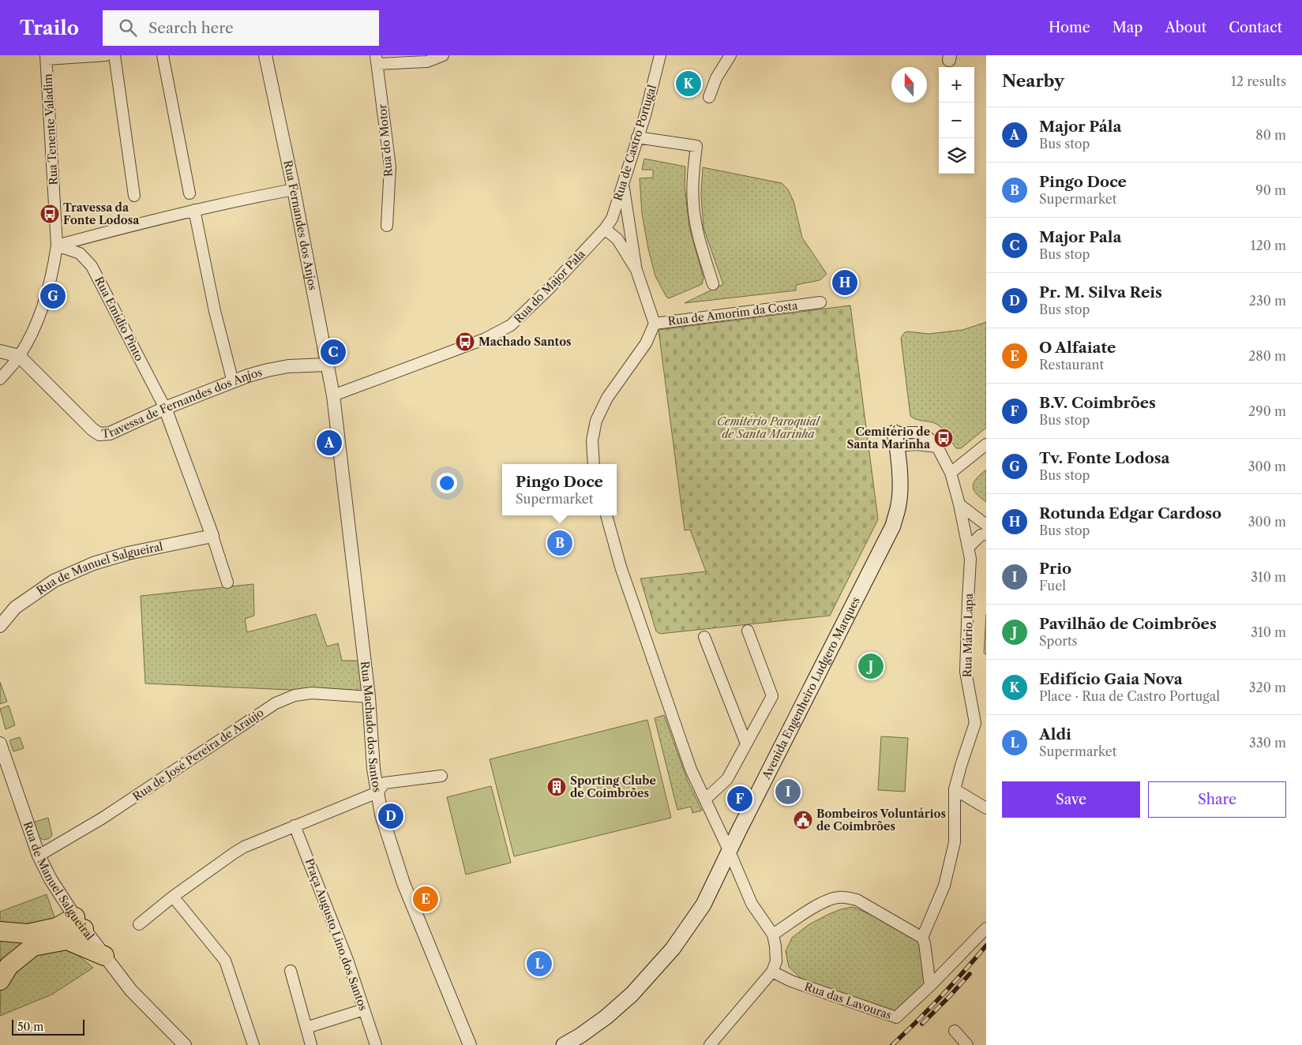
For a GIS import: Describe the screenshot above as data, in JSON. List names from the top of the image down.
{
  "streets": {
    "main road": ["Avenida Engenheiro Ludgero Marques"],
    "street": [
      "Rua Tenente Valadim",
      "Rua do Motor",
      "Rua de Castro Portugal",
      "Rua Fernandes dos Anjos",
      "Rua do Major Pala",
      "Rua de Amorim da Costa",
      "Rua Emídio Pinto",
      "Travessa de Fernandes dos Anjos",
      "Rua de Manuel Salgueiral",
      "Rua Mário Lapa",
      "Rua Machado dos Santos",
      "Rua de José Pereira de Araújo",
      "Praça Augusto Lino dos Santos",
      "Rua das Lavouras"
    ]
  },
  "crossings": [
    ["Rua Tenente Valadim", "Rua Emídio Pinto"],
    ["Rua Tenente Valadim", "Travessa de Fernandes dos Anjos"],
    ["Rua de Castro Portugal", "Rua do Major Pala"],
    ["Rua de Castro Portugal", "Rua de Amorim da Costa"],
    ["Rua Fernandes dos Anjos", "Rua do Major Pala"],
    ["Rua Fernandes dos Anjos", "Travessa de Fernandes dos Anjos"],
    ["Rua Fernandes dos Anjos", "Rua Machado dos Santos"],
    ["Rua do Major Pala", "Rua de Amorim da Costa"],
    ["Rua do Major Pala", "Rua Machado dos Santos"],
    ["Rua Emídio Pinto", "Travessa de Fernandes dos Anjos"],
    ["Rua de Manuel Salgueiral", "Rua de José Pereira de Araújo"],
    ["Rua Mário Lapa", "Avenida Engenheiro Ludgero Marques"],
    ["Rua Machado dos Santos", "Rua de José Pereira de Araújo"]
  ],
  "parks": ["Cemitério Paroquial de Santa Marinha"],
  "places": {
    "bus stop": ["Travessa da Fonte Lodosa", "Machado Santos", "Cemitério de Santa Marinha"],
    "building": ["Sporting Clube de Coimbrões"],
    "public building": ["Bombeiros Voluntários de Coimbrões"]
  },
  "scale_bar": "50 m",
  "north": "top",
  "page": {
    "header": "Trailo",
    "search": "Search here",
    "nav": [
      "Home",
      "Map",
      "About",
      "Contact"
    ],
    "heading": ["Nearby", "12 results"],
    "map_buttons": ["+", "−"],
    "pins": [
      "K",
      "H",
      "G",
      "C",
      "A",
      "B",
      "J",
      "I",
      "F",
      "D",
      "E",
      "L"
    ],
    "list": [
      {
        "mark": "A",
        "name": "Major Pála",
        "note": "Bus stop",
        "value": "80 m"
      },
      {
        "mark": "B",
        "name": "Pingo Doce",
        "note": "Supermarket",
        "value": "90 m"
      },
      {
        "mark": "C",
        "name": "Major Pala",
        "note": "Bus stop",
        "value": "120 m"
      },
      {
        "mark": "D",
        "name": "Pr. M. Silva Reis",
        "note": "Bus stop",
        "value": "230 m"
      },
      {
        "mark": "E",
        "name": "O Alfaiate",
        "note": "Restaurant",
        "value": "280 m"
      },
      {
        "mark": "F",
        "name": "B.V. Coimbrões",
        "note": "Bus stop",
        "value": "290 m"
      },
      {
        "mark": "G",
        "name": "Tv. Fonte Lodosa",
        "note": "Bus stop",
        "value": "300 m"
      },
      {
        "mark": "H",
        "name": "Rotunda Edgar Cardoso",
        "note": "Bus stop",
        "value": "300 m"
      },
      {
        "mark": "I",
        "name": "Prio",
        "note": "Fuel",
        "value": "310 m"
      },
      {
        "mark": "J",
        "name": "Pavilhão de Coimbrões",
        "note": "Sports",
        "value": "310 m"
      },
      {
        "mark": "K",
        "name": "Edifício Gaia Nova",
        "note": "Place · Rua de Castro Portugal",
        "value": "320 m"
      },
      {
        "mark": "L",
        "name": "Aldi",
        "note": "Supermarket",
        "value": "330 m"
      }
    ],
    "popup": ["Pingo Doce", "Supermarket"],
    "buttons": ["Save", "Share"],
    "scale": "50 m"
  }
}
